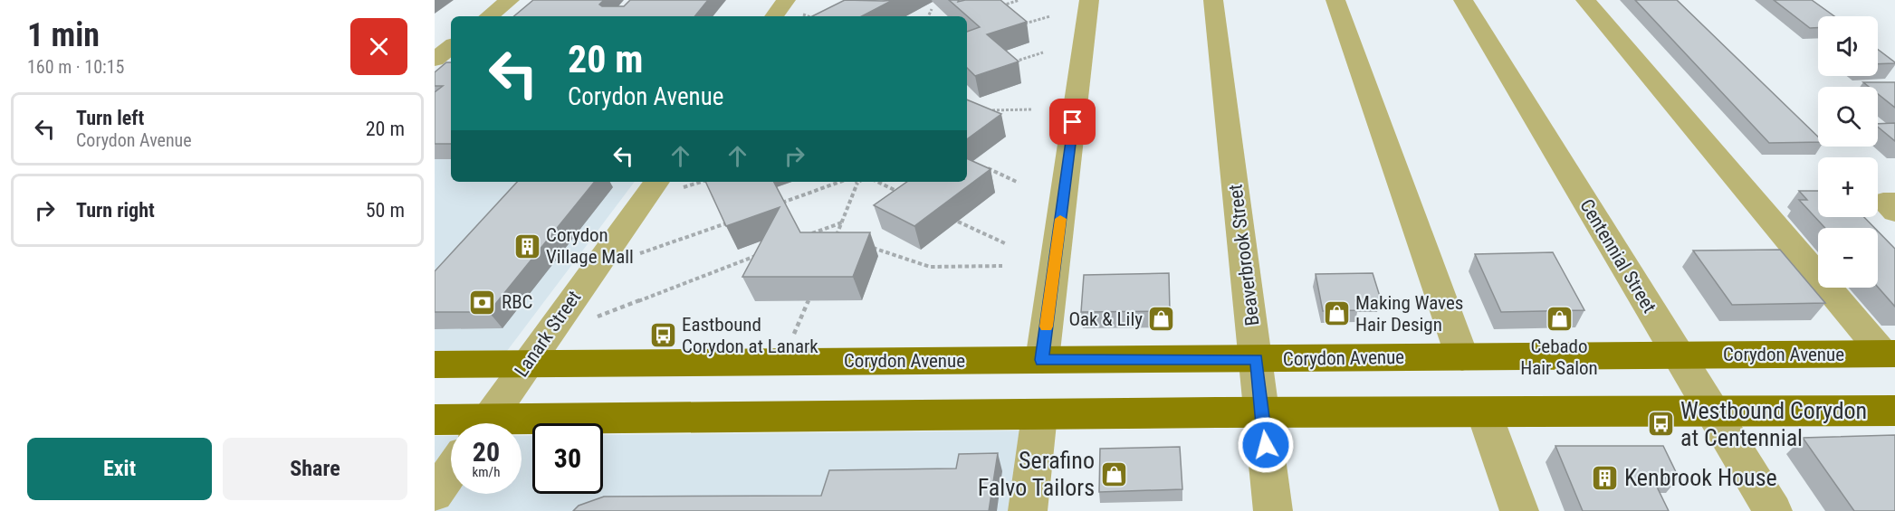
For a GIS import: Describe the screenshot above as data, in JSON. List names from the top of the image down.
{
  "streets": {
    "main road": ["Corydon Avenue"],
    "street": ["Beaverbrook Street", "Centennial Street", "Lanark Street"]
  },
  "crossings": [
    ["Beaverbrook Street", "Corydon Avenue"],
    ["Centennial Street", "Corydon Avenue"],
    ["Lanark Street", "Corydon Avenue"]
  ],
  "places": {
    "building": ["Corydon Village Mall", "Kenbrook House"],
    "bank": ["RBC"],
    "shop": [
      "Making Waves Hair Design",
      "Cebado Hair Salon",
      "Oak & Lily",
      "Serafino Falvo Tailors"
    ],
    "bus stop": ["Eastbound Corydon at Lanark", "Westbound Corydon at Centennial"]
  },
  "page": {
    "heading": ["1 min", "160 m · 10:15"],
    "map_buttons": ["+", "−"],
    "turn": ["20 m", "Corydon Avenue"],
    "list": [
      {
        "name": "Turn left",
        "note": "Corydon Avenue",
        "value": "20 m"
      },
      {
        "name": "Turn right",
        "value": "50 m"
      }
    ],
    "speed": "20 km/h",
    "limit": "30",
    "buttons": ["Exit", "Share"]
  }
}
